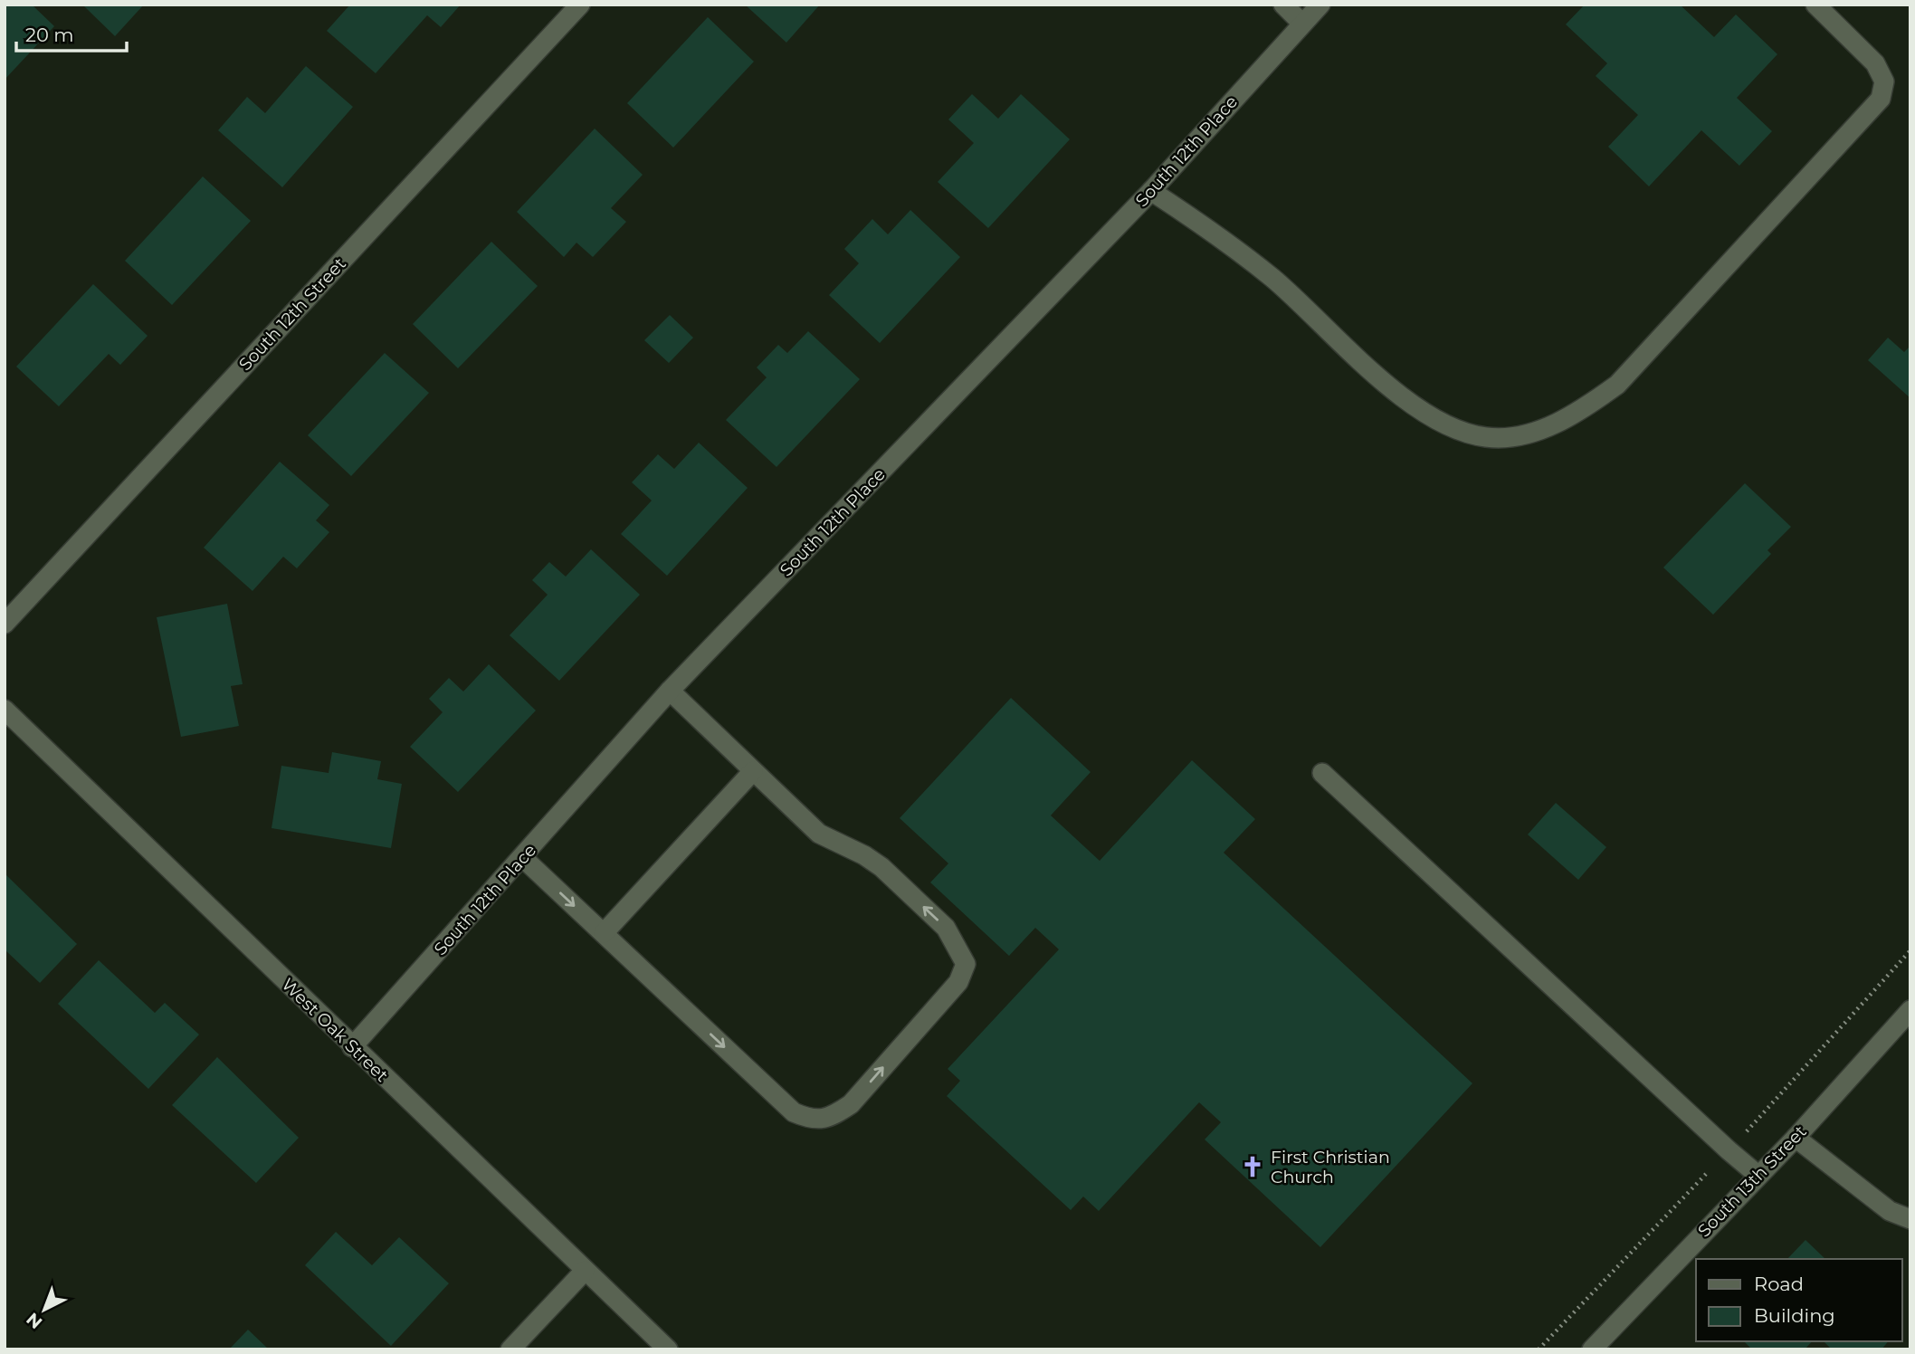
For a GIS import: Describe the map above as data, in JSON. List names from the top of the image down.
{
  "streets": {
    "street": [
      "South 12th Place",
      "South 12th Street",
      "West Oak Street",
      "South 13th Street"
    ]
  },
  "crossings": [
    ["South 12th Place", "West Oak Street"]
  ],
  "places": {
    "church": ["First Christian Church"]
  },
  "legend": ["Road", "Building"],
  "scale_bar": "20 m",
  "north": "bottom left"
}
